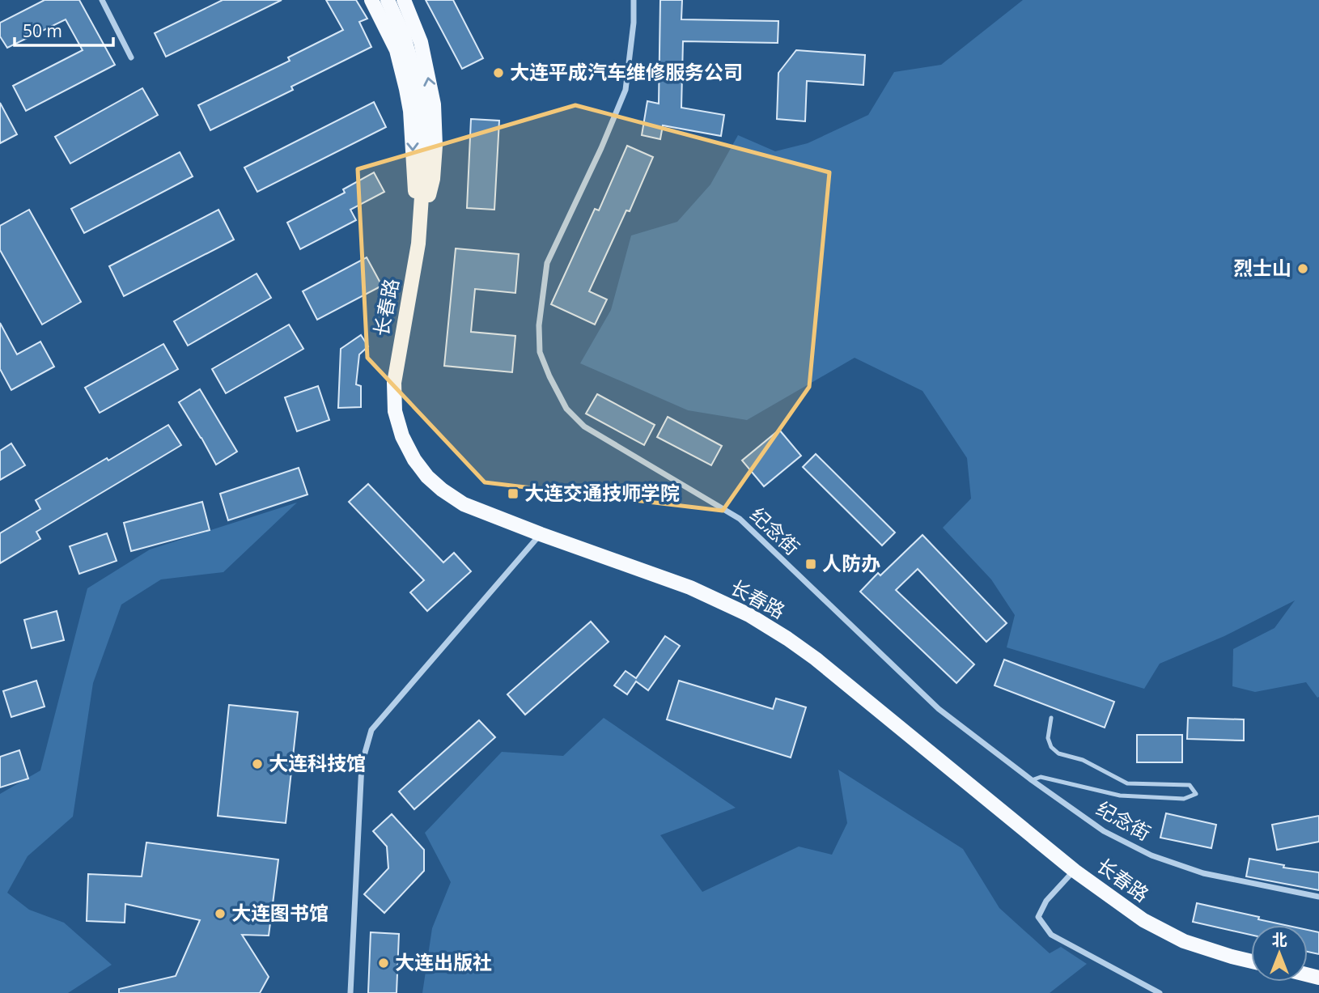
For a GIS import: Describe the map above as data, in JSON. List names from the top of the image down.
{
  "streets": {
    "main road": ["长春路"],
    "street": ["纪念街"]
  },
  "places": {
    "other": [
      "大连平成汽车维修服务公司",
      "烈士山",
      "大连科技馆",
      "大连图书馆",
      "大连出版社"
    ],
    "transit": ["大连交通技师学院", "人防办"]
  },
  "scale_bar": "50 m",
  "north": "top"
}
